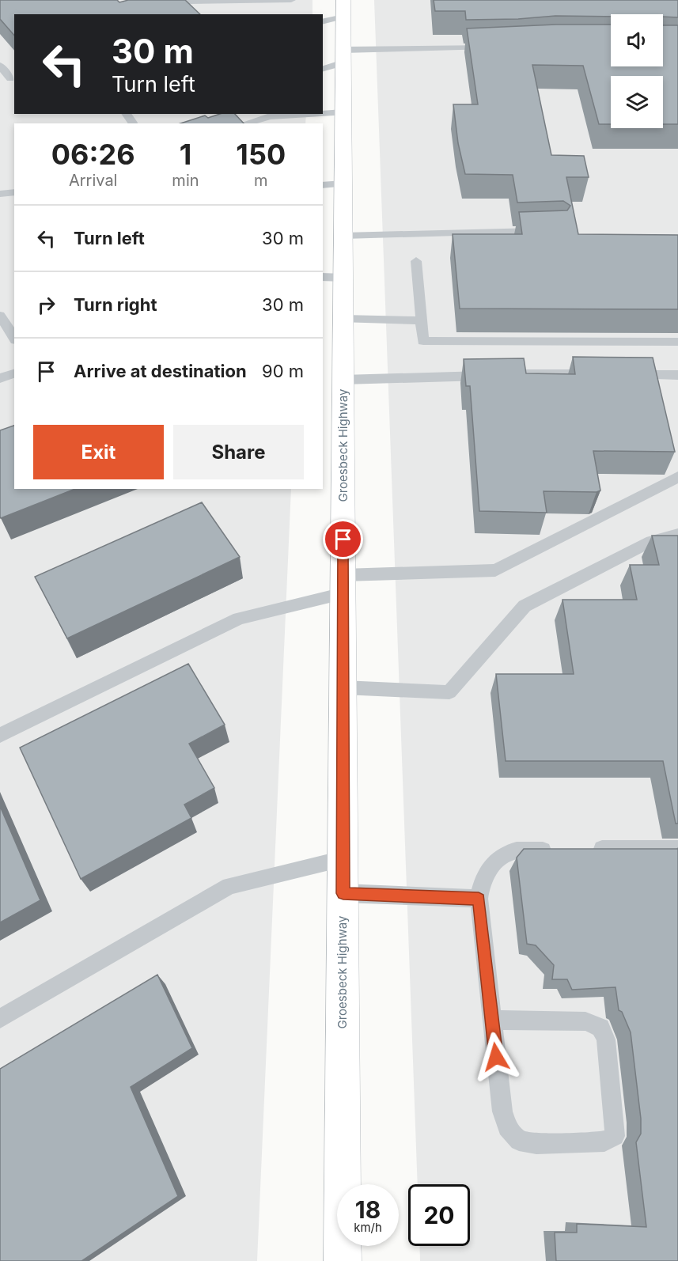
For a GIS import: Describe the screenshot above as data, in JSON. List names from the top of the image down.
{
  "streets": {
    "main road": ["Groesbeck Highway"]
  },
  "page": {
    "turn": ["30 m", "Turn left"],
    "eta": [
      "06:26",
      "Arrival",
      "1",
      "min",
      "150",
      "m"
    ],
    "list": [
      {
        "name": "Turn left",
        "value": "30 m"
      },
      {
        "name": "Turn right",
        "value": "30 m"
      },
      {
        "name": "Arrive at destination",
        "value": "90 m"
      }
    ],
    "buttons": ["Exit", "Share"],
    "speed": "18 km/h",
    "limit": "20"
  }
}
